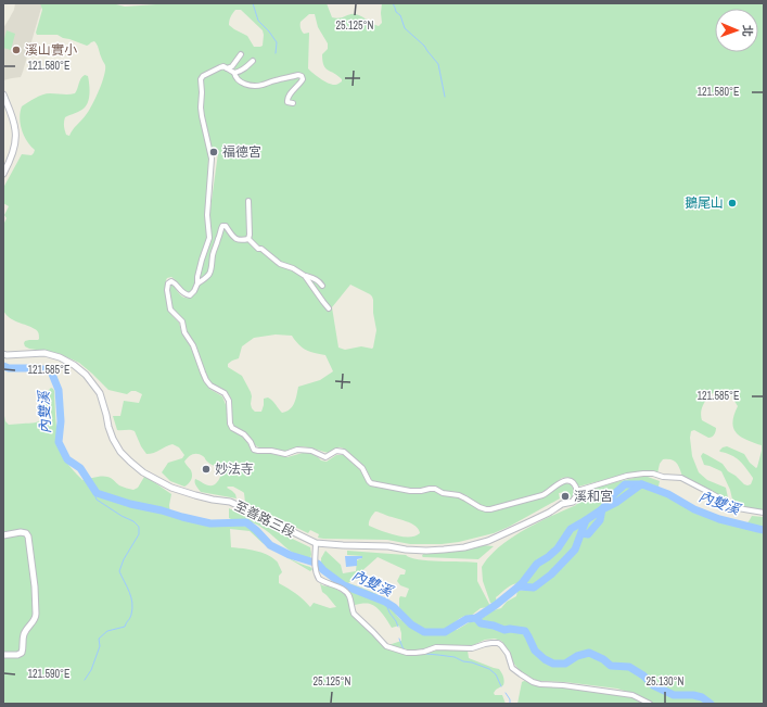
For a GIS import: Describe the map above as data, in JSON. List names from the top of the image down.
{
  "streets": {
    "street": ["至善路三段"]
  },
  "water": ["內雙溪"],
  "places": [
    "溪山實小",
    "福德宮",
    "鵝尾山",
    "妙法寺",
    "溪和宮"
  ],
  "north": "right",
  "coordinates": [
    "25.125°N",
    "121.580°E",
    "121.585°E",
    "121.590°E",
    "25.130°N"
  ]
}
